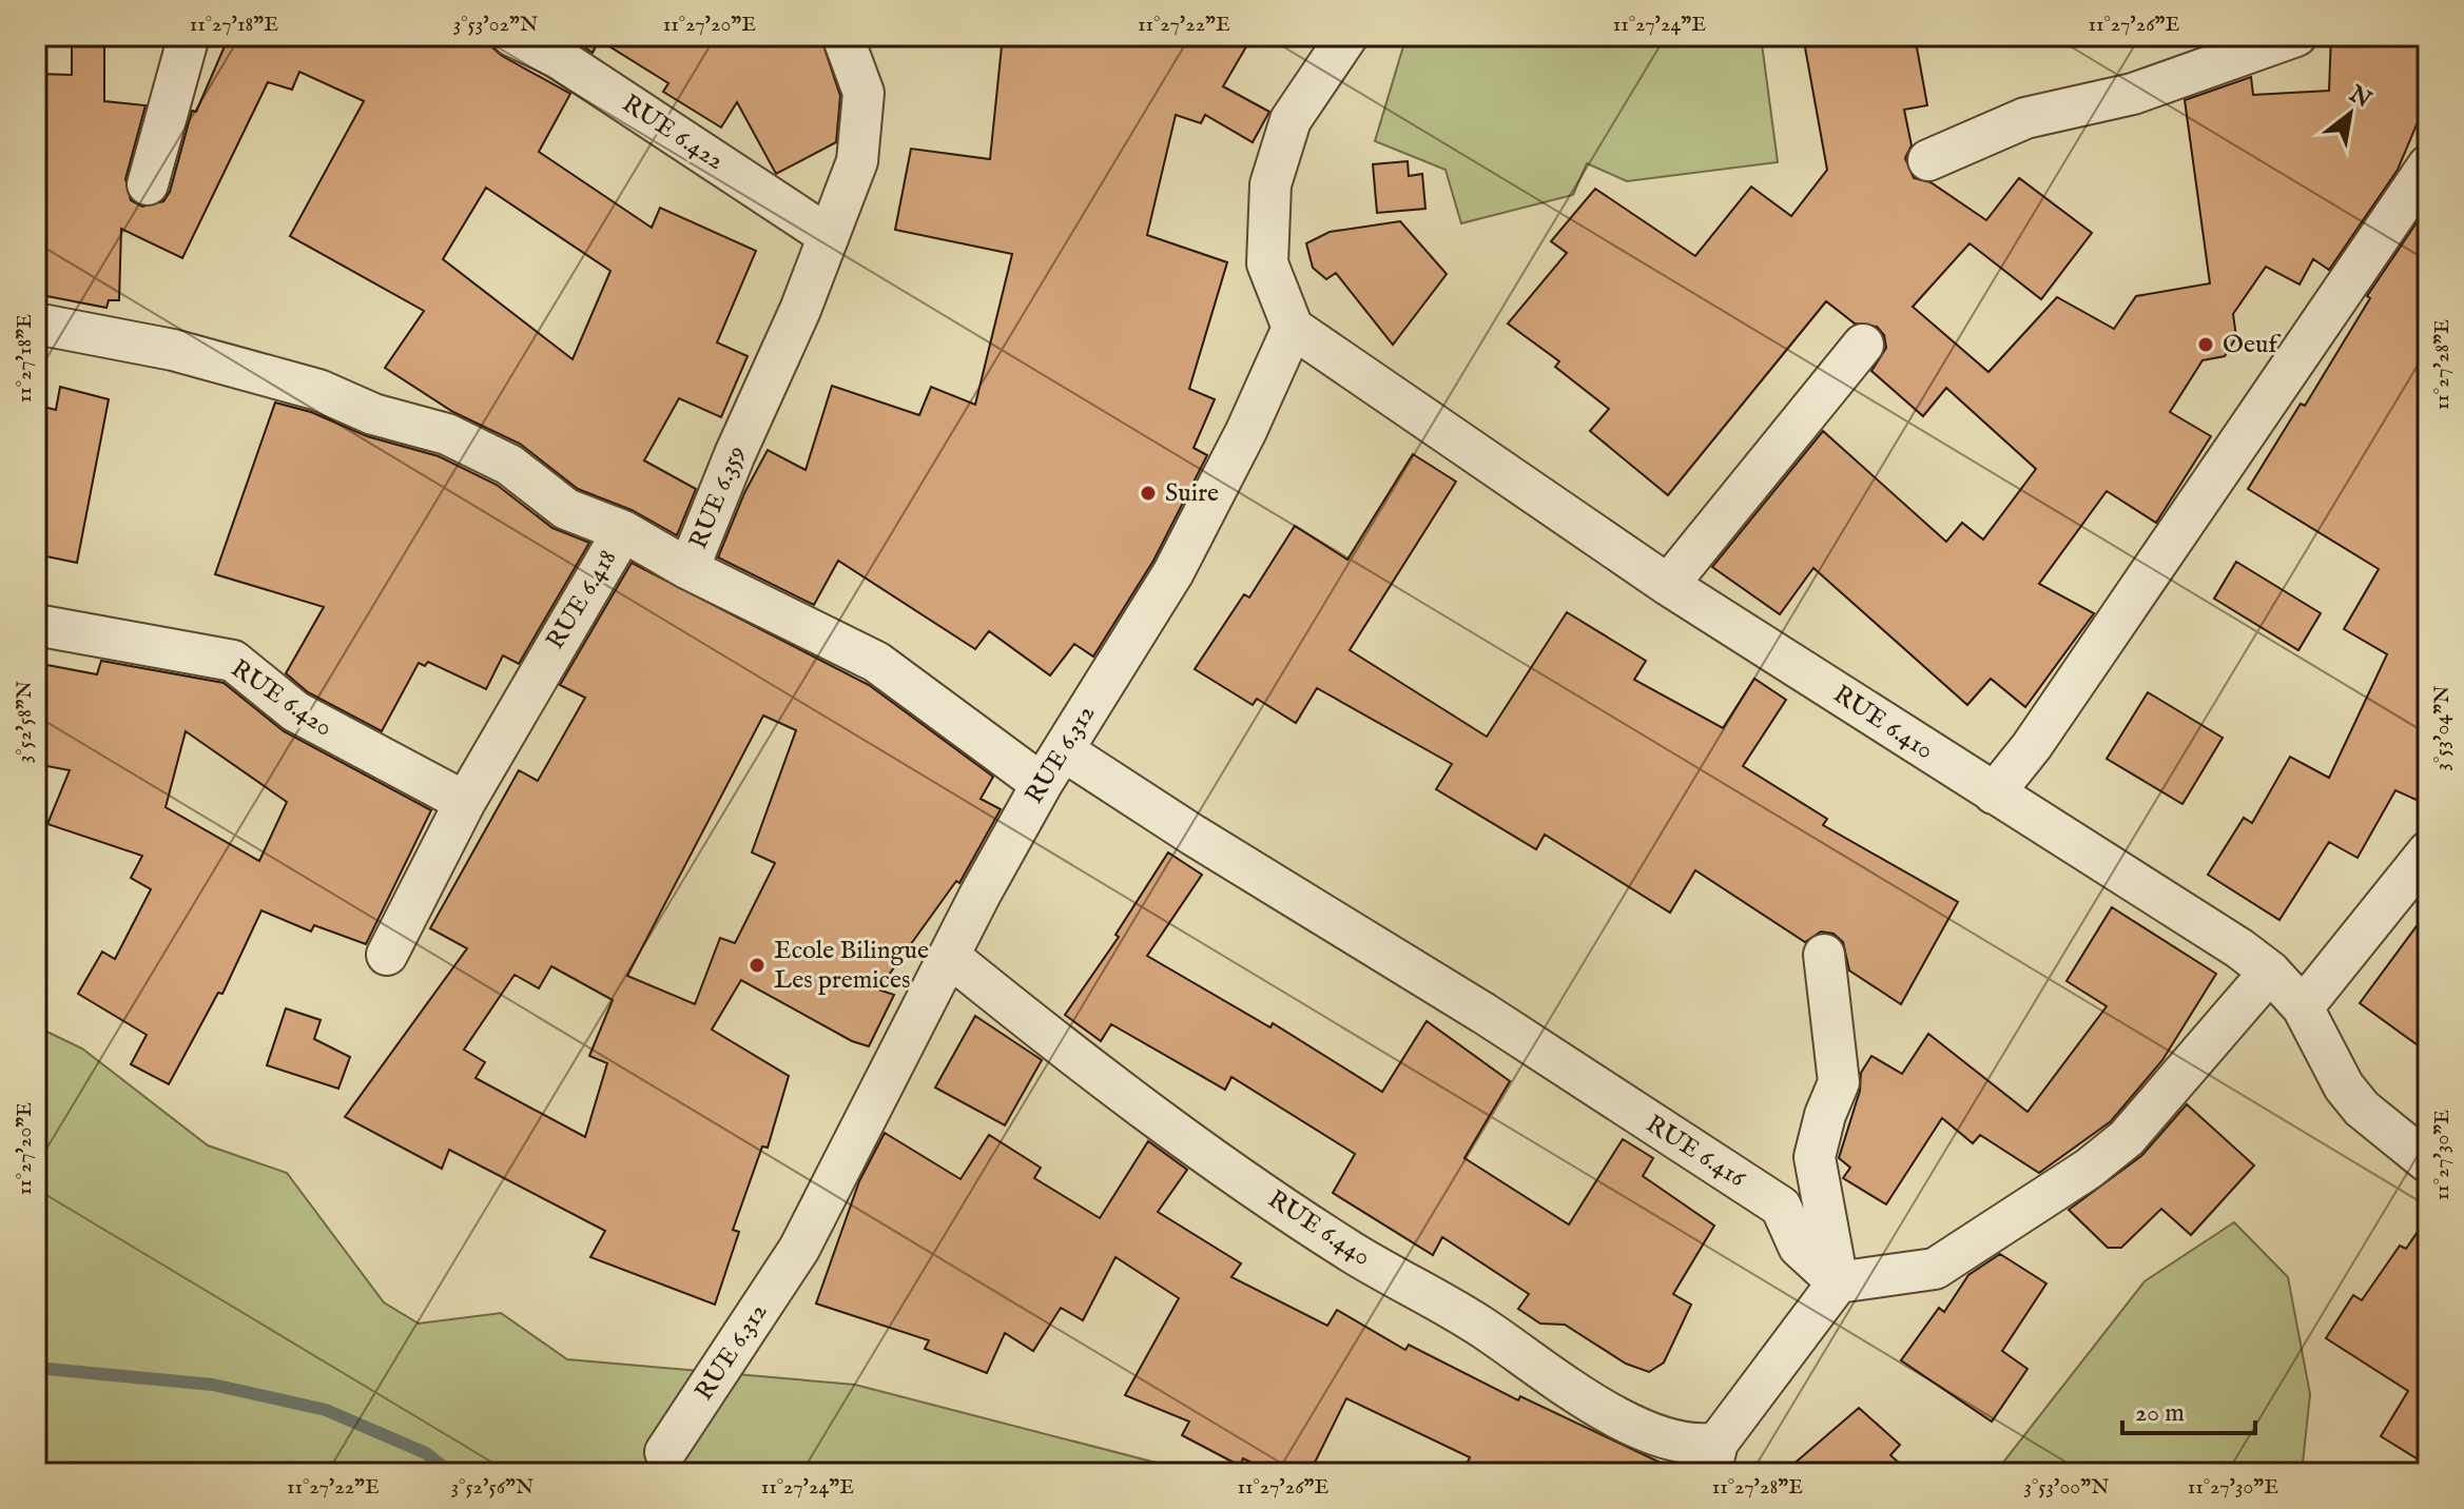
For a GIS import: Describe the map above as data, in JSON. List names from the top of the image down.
{
  "streets": {
    "street": [
      "RUE 6.422",
      "RUE 6.359",
      "RUE 6.418",
      "RUE 6.420",
      "RUE 6.410",
      "RUE 6.312",
      "RUE 6.416",
      "RUE 6.440"
    ]
  },
  "crossings": [
    ["RUE 6.422", "RUE 6.359"],
    ["RUE 6.359", "RUE 6.312"],
    ["RUE 6.418", "RUE 6.420"],
    ["RUE 6.410", "RUE 6.312"],
    ["RUE 6.312", "RUE 6.416"],
    ["RUE 6.312", "RUE 6.440"]
  ],
  "places": ["Oeuf", "Suire", "Ecole Bilingue Les premices"],
  "scale_bar": "20 m",
  "north": "top right",
  "coordinates": [
    "11°27'18\"E",
    "3°53'02\"N",
    "11°27'20\"E",
    "11°27'22\"E",
    "11°27'24\"E",
    "11°27'26\"E",
    "11°27'28\"E",
    "3°52'58\"N",
    "3°53'04\"N",
    "11°27'30\"E",
    "3°52'56\"N",
    "3°53'00\"N"
  ]
}
